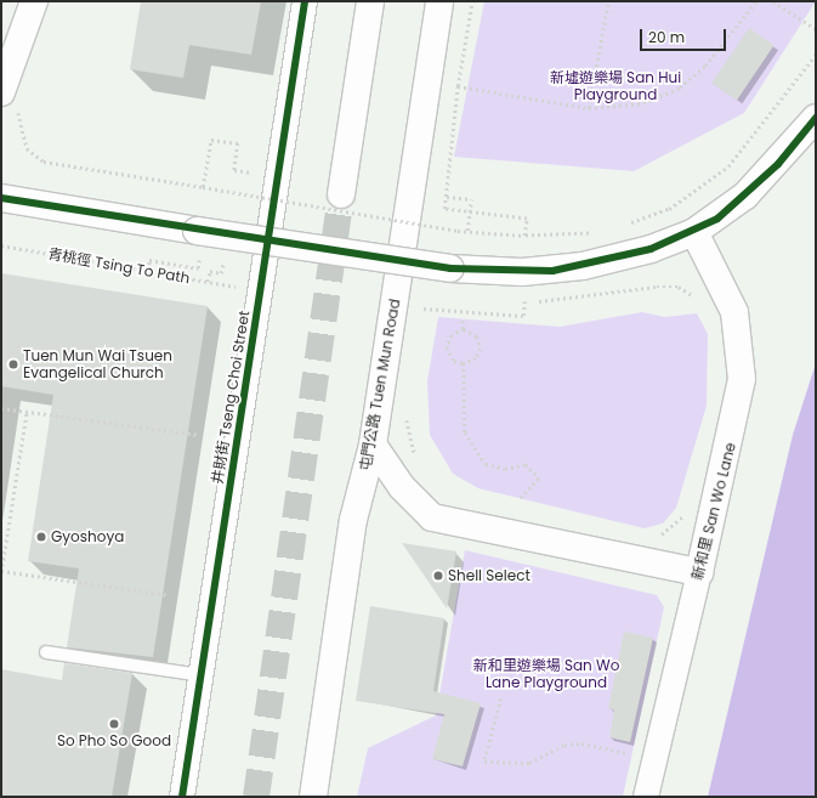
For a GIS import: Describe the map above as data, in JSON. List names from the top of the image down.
{
  "streets": {
    "main road": ["屯門公路 Tuen Mun Road", "新和里 San Wo Lane"],
    "street": ["井財街 Tseng Choi Street"],
    "path": ["青桃徑 Tsing To Path"]
  },
  "parks": ["新墟遊樂場 San Hui Playground", "新和里遊樂場 San Wo Lane Playground"],
  "places": [
    "Tuen Mun Wai Tsuen Evangelical Church",
    "Gyoshoya",
    "Shell Select",
    "So Pho So Good"
  ],
  "scale_bar": "20 m"
}
